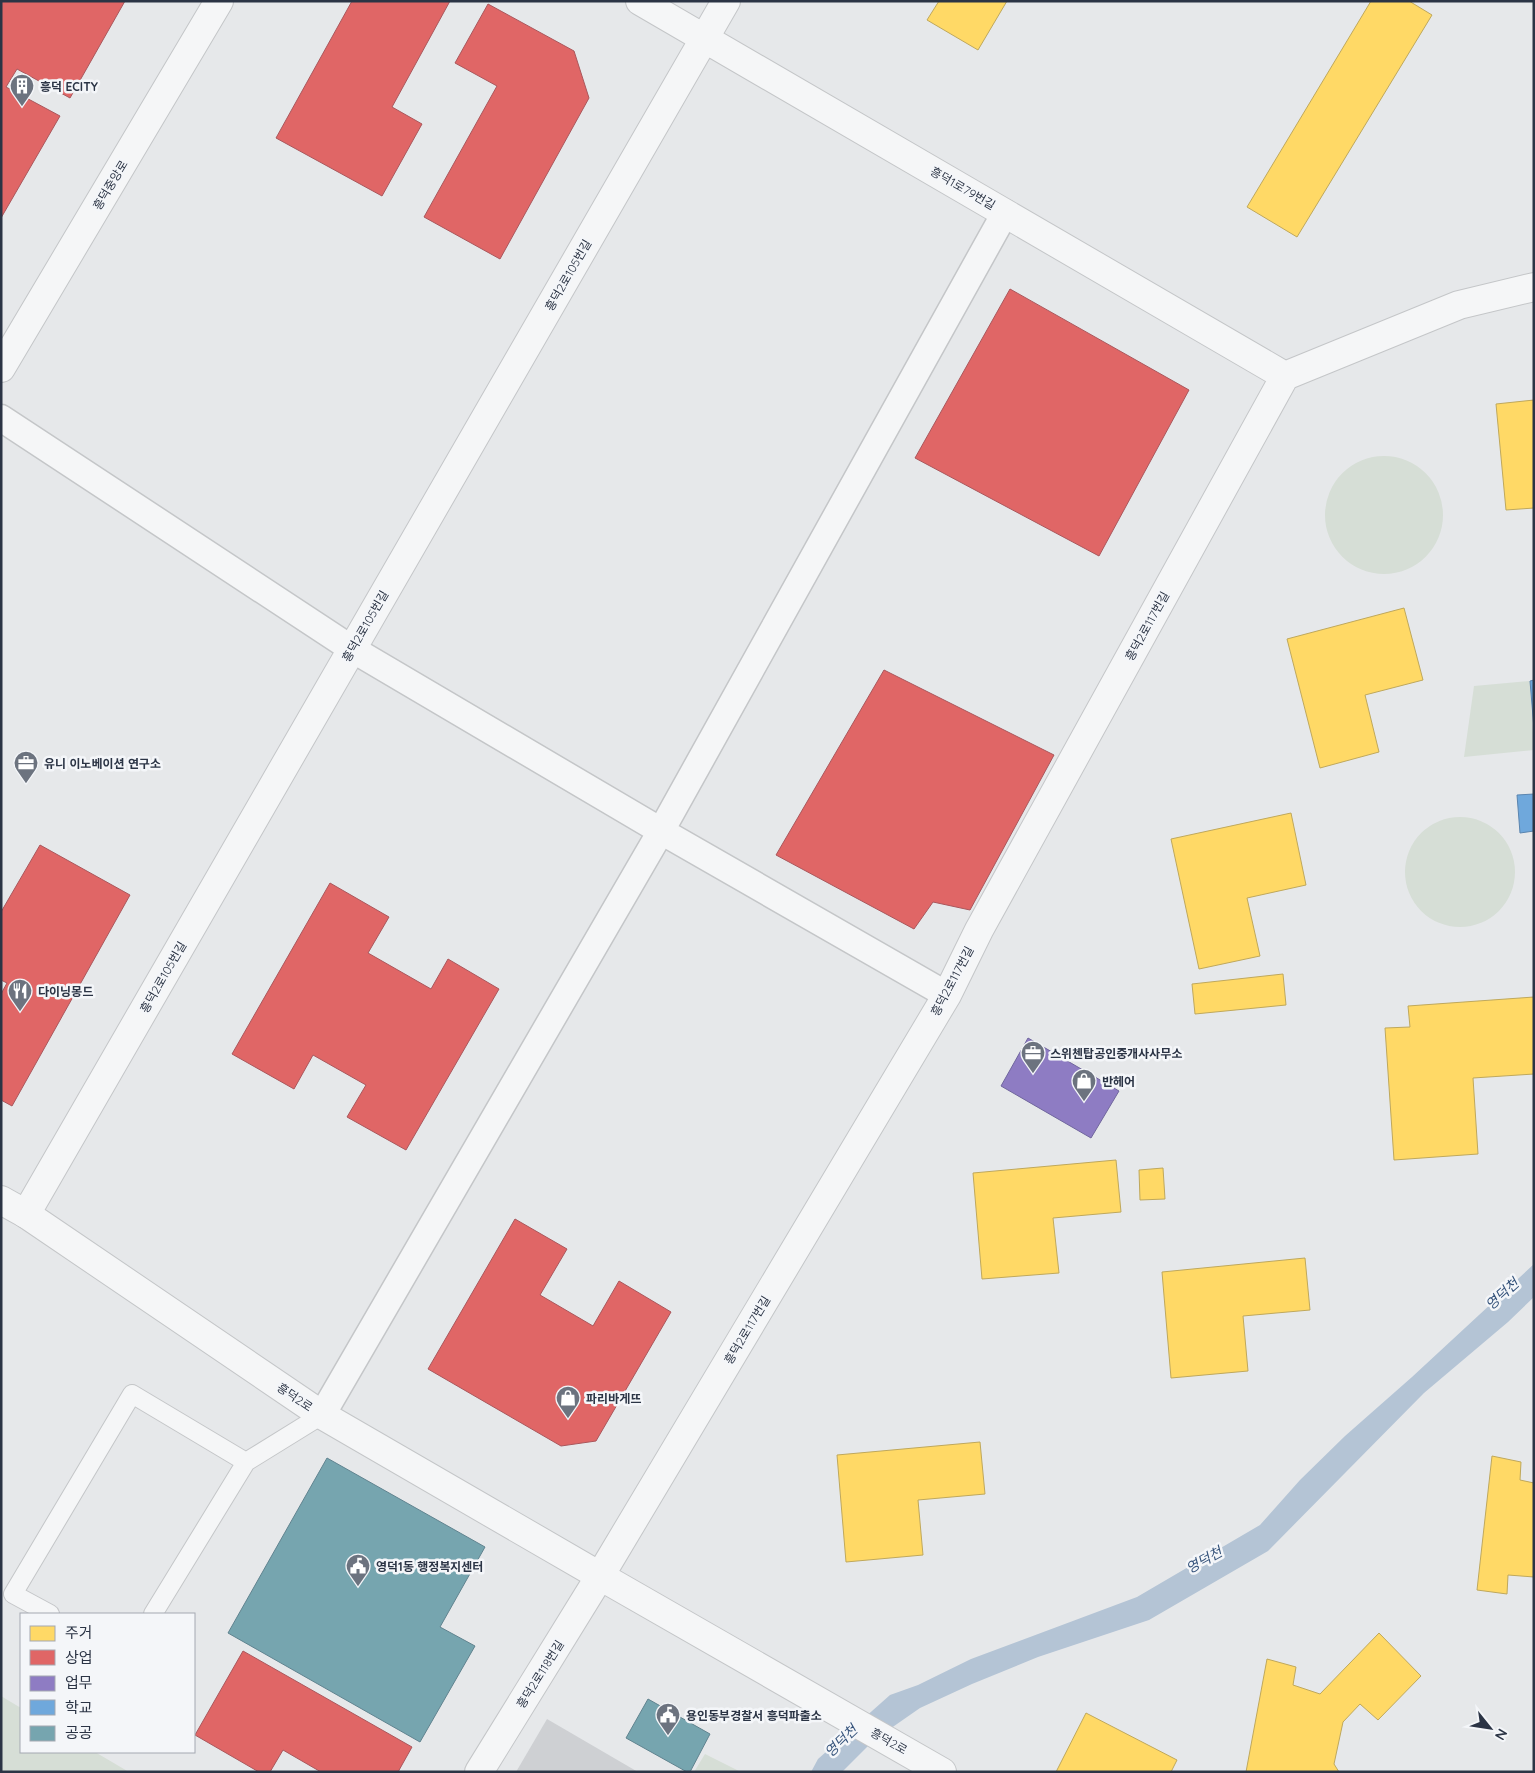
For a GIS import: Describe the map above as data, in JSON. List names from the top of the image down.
{
  "streets": {
    "street": [
      "흥덕중앙로",
      "흥덕1로79번길",
      "흥덕2로105번길",
      "흥덕2로117번길",
      "흥덕2로",
      "흥덕2로118번길"
    ]
  },
  "crossings": [
    ["흥덕1로79번길", "흥덕2로105번길"],
    ["흥덕1로79번길", "흥덕2로117번길"],
    ["흥덕2로105번길", "흥덕2로"],
    ["흥덕2로117번길", "흥덕2로"],
    ["흥덕2로117번길", "흥덕2로118번길"],
    ["흥덕2로", "흥덕2로118번길"]
  ],
  "water": ["영덕천"],
  "places": {
    "building": ["흥덕 ECITY"],
    "office": ["유니 이노베이션 연구소", "스위첸탑공인중개사사무소"],
    "restaurant": ["다이닝몽드"],
    "shop": ["반헤어", "파리바게뜨"],
    "public building": ["영덕1동 행정복지센터", "용인동부경찰서 흥덕파출소"]
  },
  "legend": [
    "주거",
    "상업",
    "업무",
    "학교",
    "공공"
  ],
  "north": "bottom right"
}
